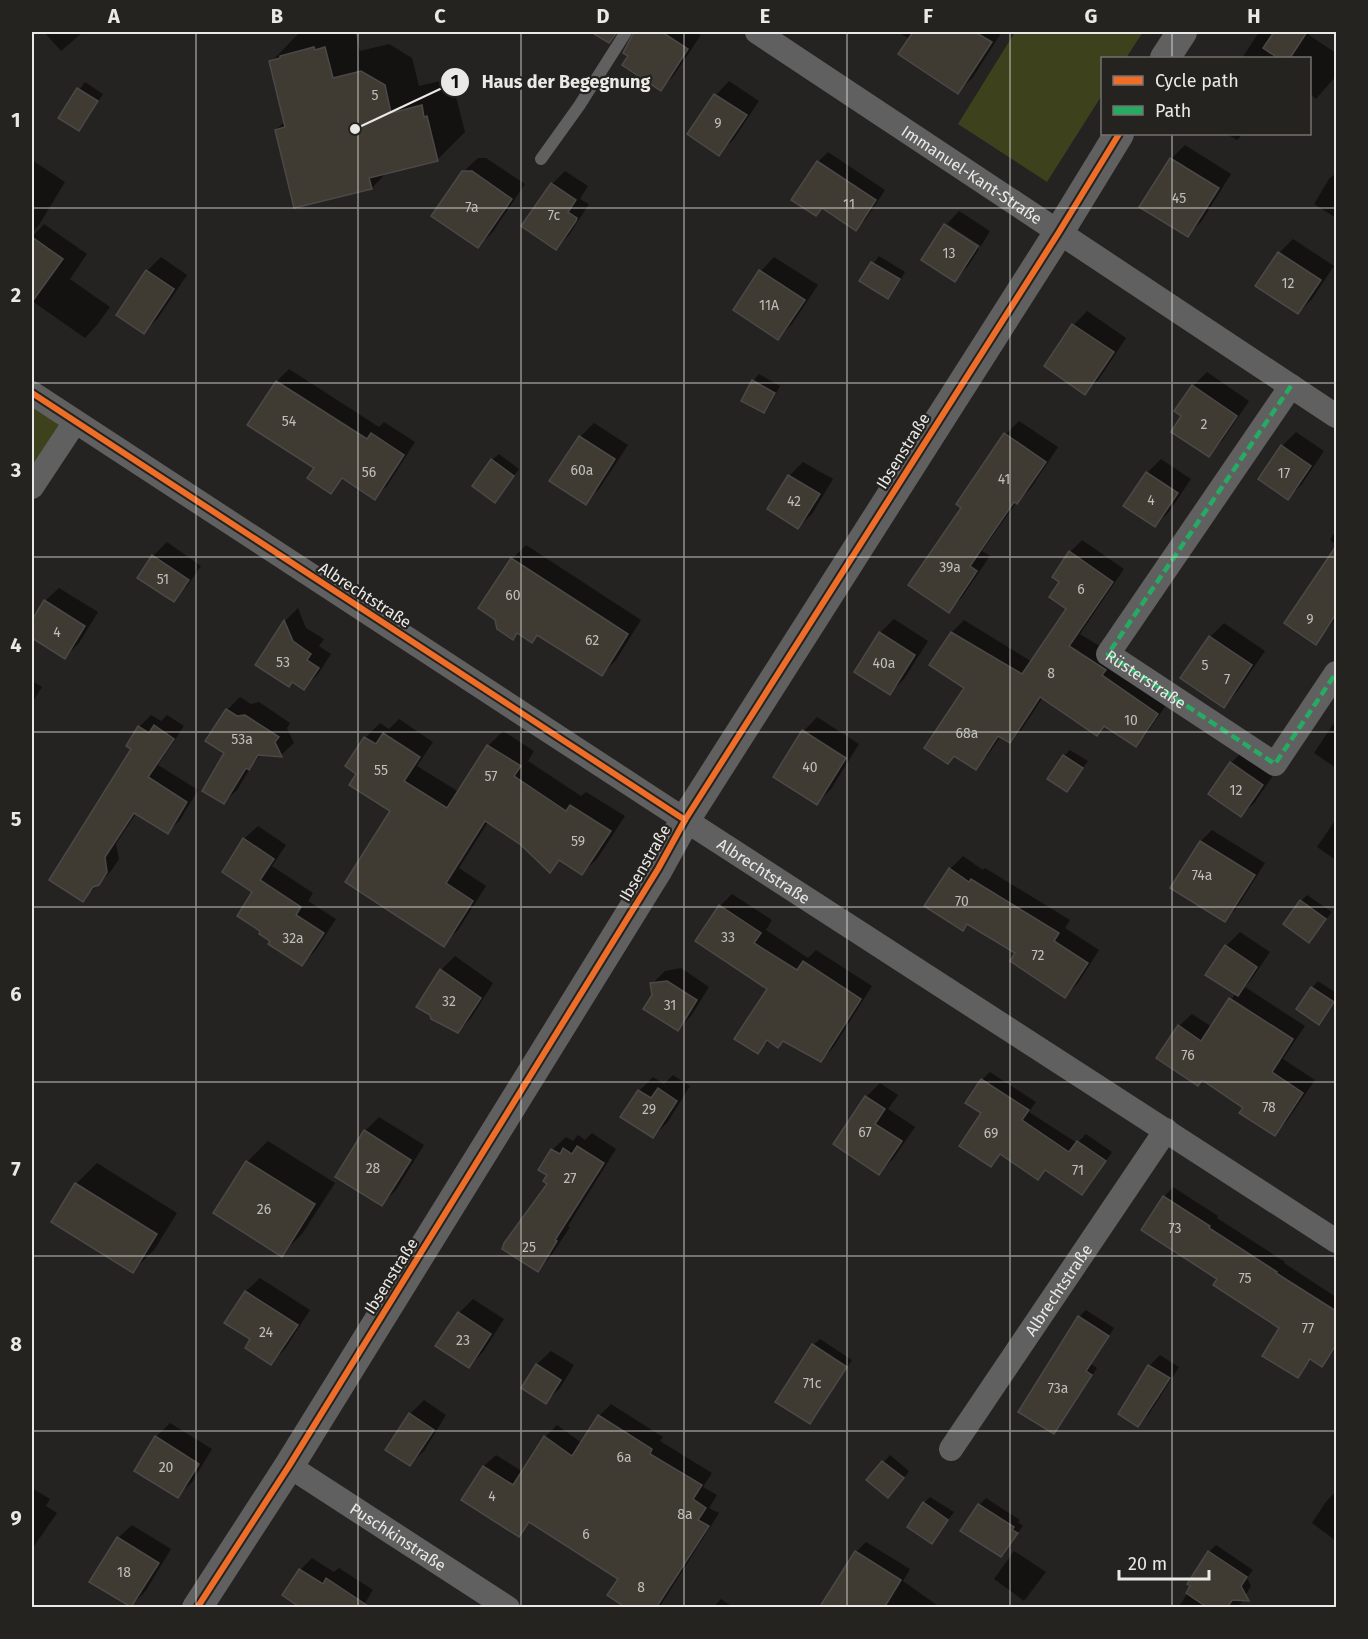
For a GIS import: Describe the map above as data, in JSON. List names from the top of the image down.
{
  "streets": {
    "street": [
      "Immanuel-Kant-Straße",
      "Ibsenstraße",
      "Albrechtstraße",
      "Rüsterstraße",
      "Puschkinstraße"
    ]
  },
  "crossings": [
    ["Immanuel-Kant-Straße", "Ibsenstraße"],
    ["Immanuel-Kant-Straße", "Rüsterstraße"],
    ["Ibsenstraße", "Albrechtstraße"],
    ["Ibsenstraße", "Puschkinstraße"]
  ],
  "places": ["Haus der Begegnung"],
  "house_numbers": [
    "5",
    "9",
    "45",
    "11",
    "7a",
    "7c",
    "13",
    "12",
    "11A",
    "54",
    "2",
    "60a",
    "56",
    "17",
    "41",
    "4",
    "42",
    "39a",
    "51",
    "6",
    "60",
    "9",
    "4",
    "62",
    "53",
    "40a",
    "5",
    "8",
    "7",
    "10",
    "68a",
    "53a",
    "40",
    "55",
    "57",
    "12",
    "59",
    "74a",
    "70",
    "33",
    "32a",
    "72",
    "32",
    "31",
    "76",
    "78",
    "29",
    "67",
    "69",
    "28",
    "71",
    "27",
    "26",
    "73",
    "25",
    "75",
    "77",
    "24",
    "23",
    "71c",
    "73a",
    "6a",
    "20",
    "4",
    "8a",
    "6",
    "18",
    "8"
  ],
  "legend": ["Cycle path", "Path"],
  "scale_bar": "20 m",
  "grid": {
    "columns": [
      "A",
      "B",
      "C",
      "D",
      "E",
      "F",
      "G",
      "H"
    ],
    "rows": [
      "1",
      "2",
      "3",
      "4",
      "5",
      "6",
      "7",
      "8",
      "9"
    ]
  }
}
